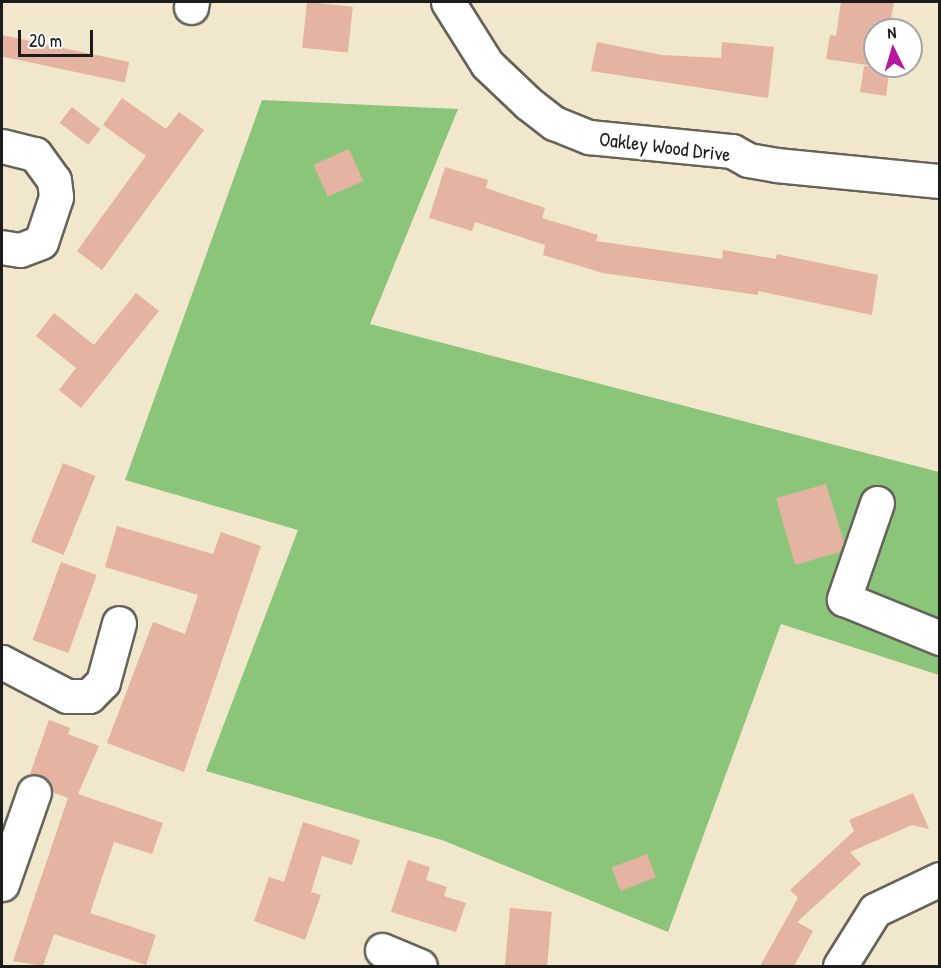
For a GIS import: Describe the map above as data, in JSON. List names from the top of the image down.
{
  "streets": {
    "street": ["Oakley Wood Drive"]
  },
  "scale_bar": "20 m",
  "north": "top"
}
